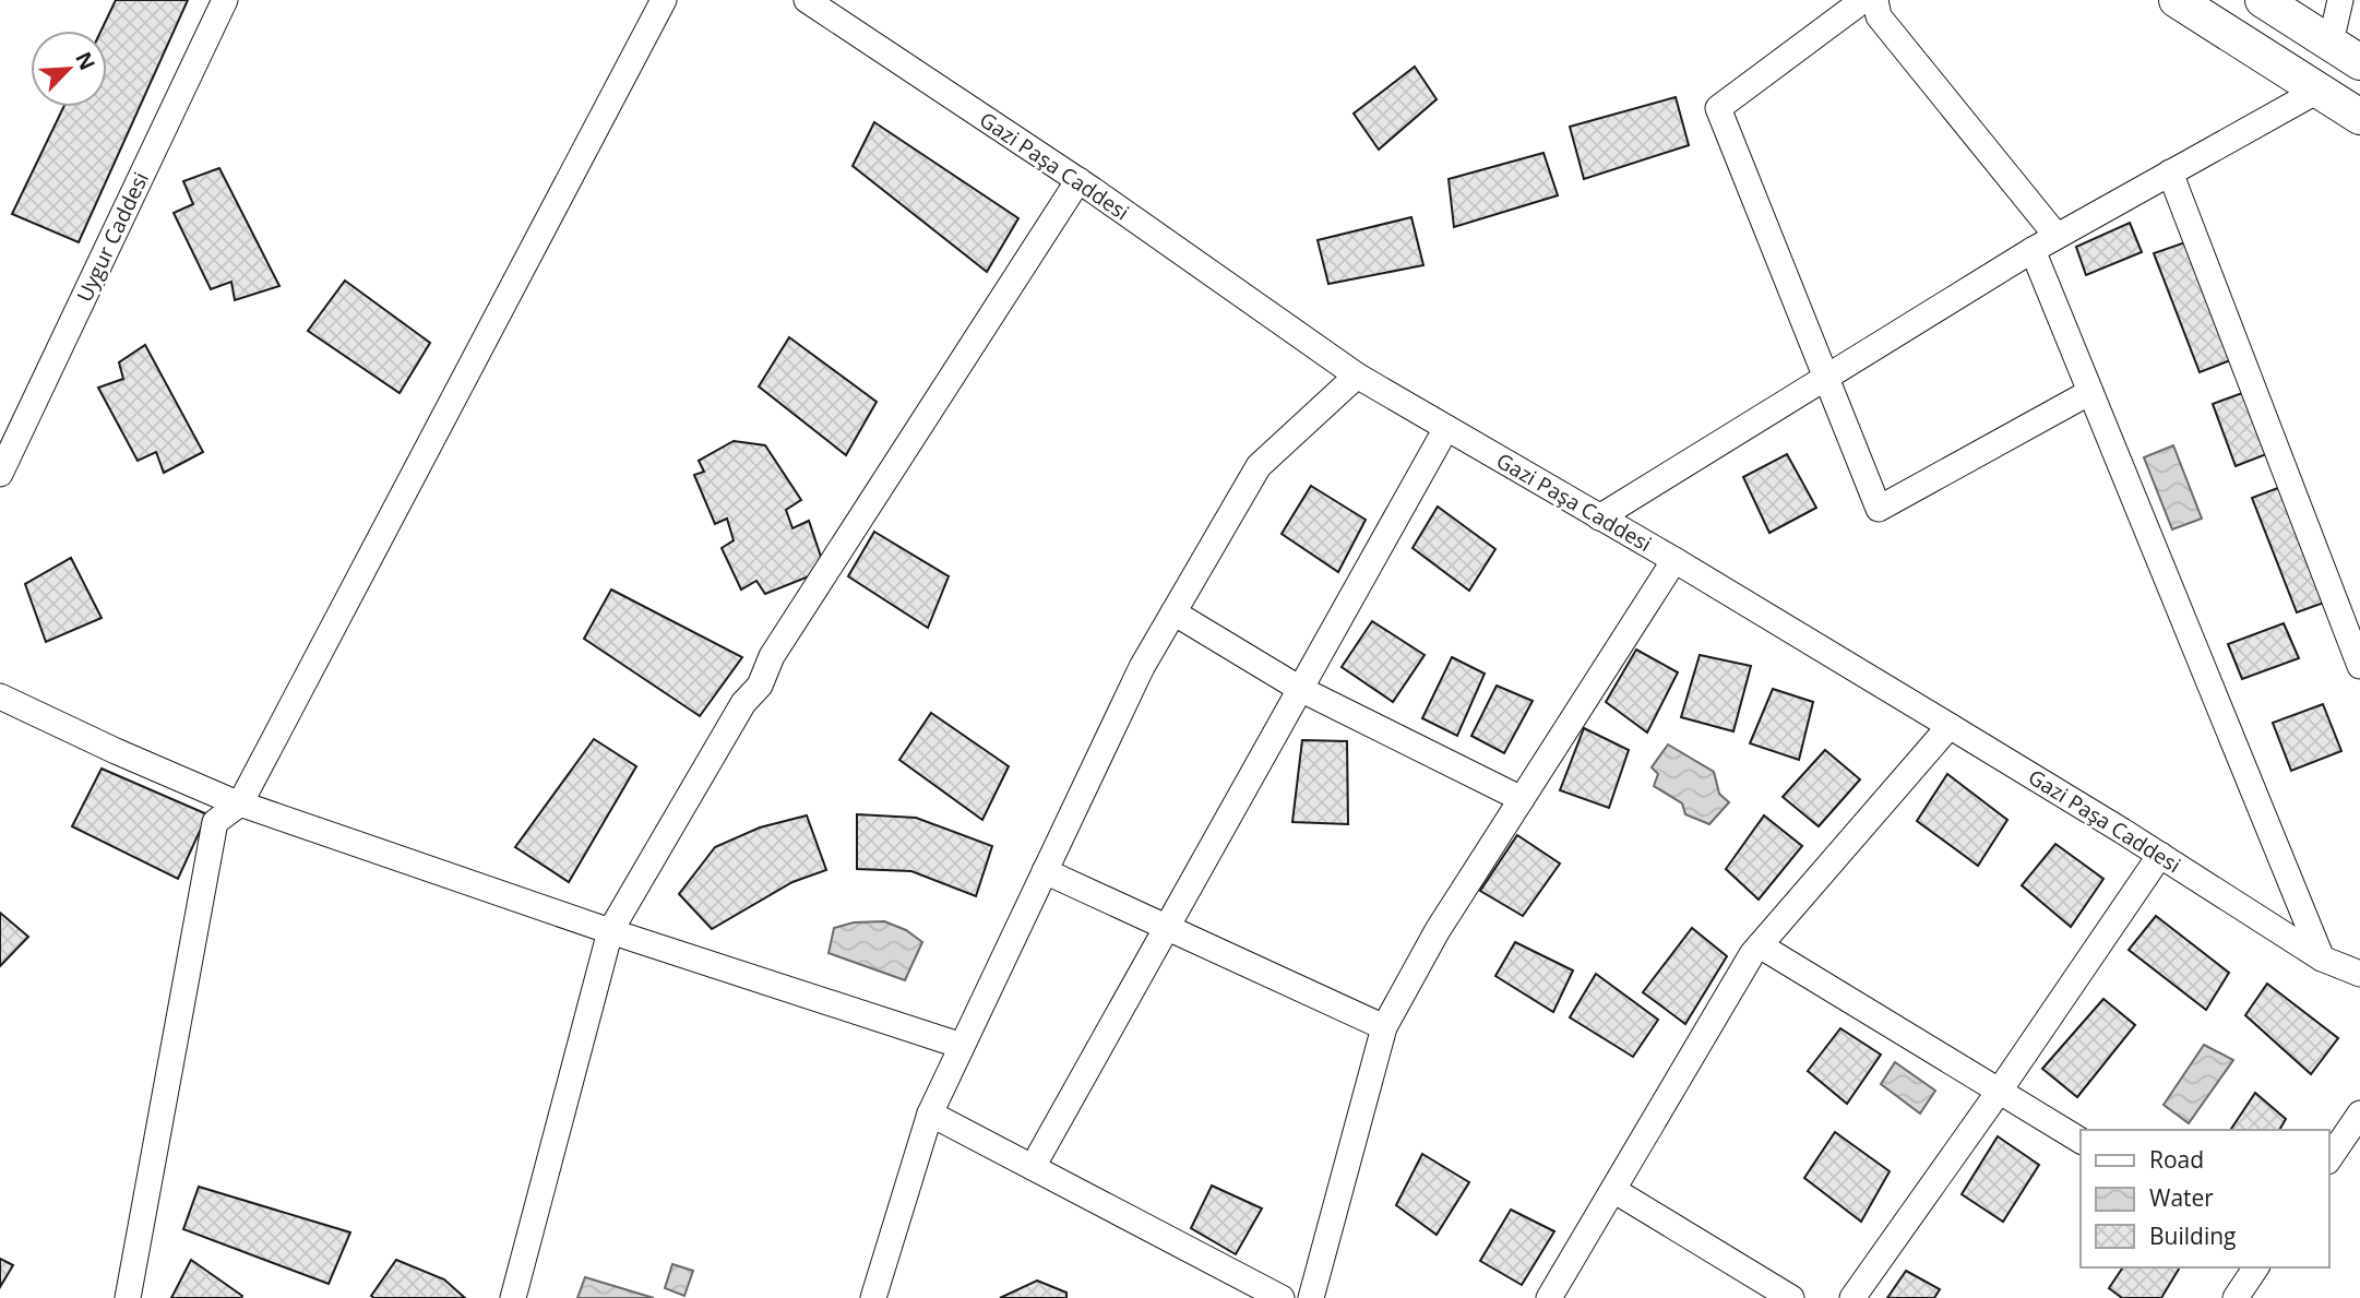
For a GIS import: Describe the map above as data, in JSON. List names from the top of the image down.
{
  "streets": {
    "street": ["Gazi Paşa Caddesi", "Uygur Caddesi"]
  },
  "legend": ["Road", "Water", "Building"],
  "north": "top right"
}
